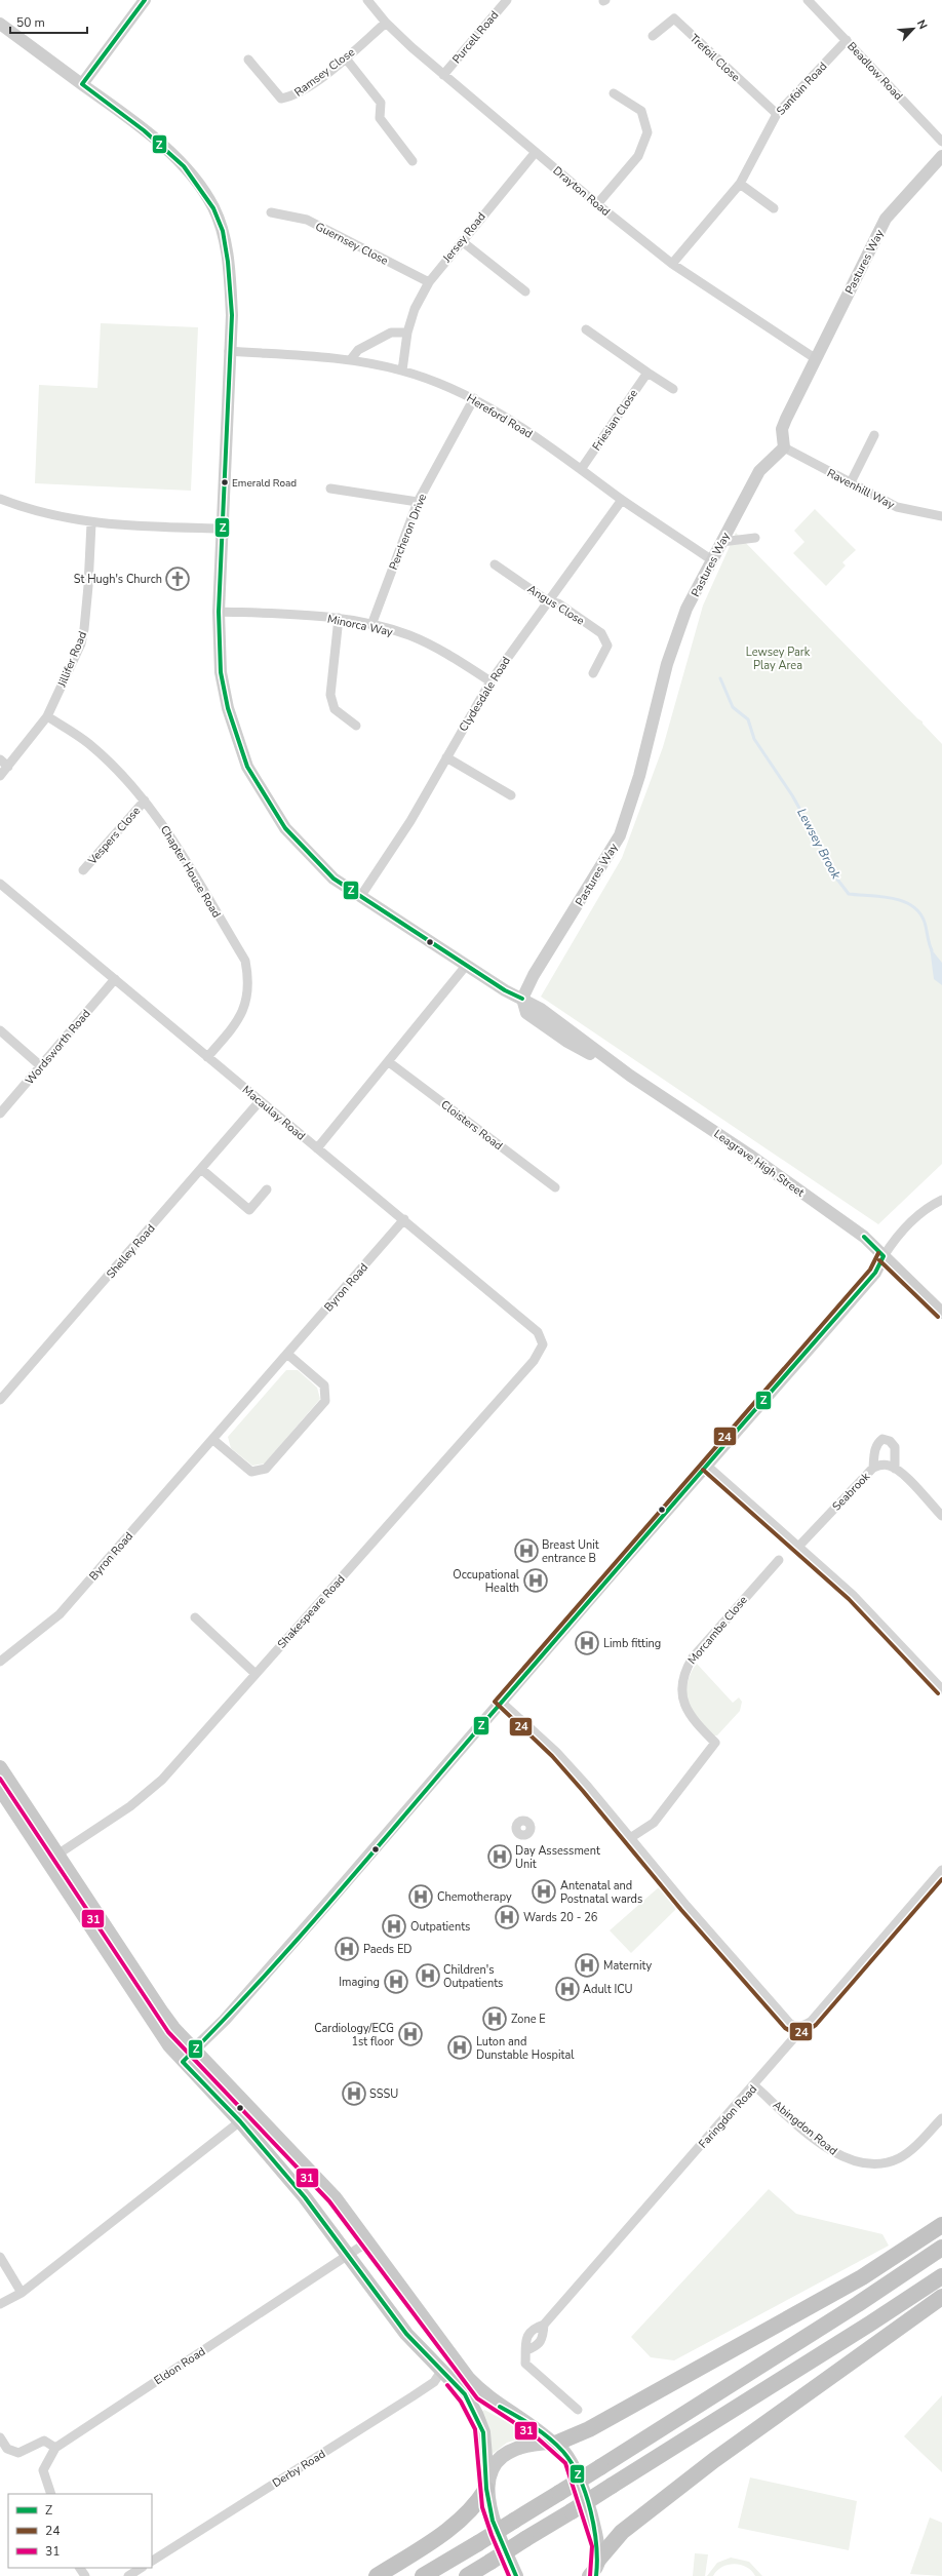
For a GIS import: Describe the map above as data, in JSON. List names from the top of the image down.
{
  "streets": {
    "street": [
      "Purcell Road",
      "Trefoil Close",
      "Beadlow Road",
      "Ramsey Close",
      "Sanfoin Road",
      "Drayton Road",
      "Jersey Road",
      "Guernsey Close",
      "Pastures Way",
      "Hereford Road",
      "Friesian Close",
      "Ravenhill Way",
      "Percheron Drive",
      "Angus Close",
      "Minorca Way",
      "Jillifer Road",
      "Clydesdale Road",
      "Vespers Close",
      "Chapter House Road",
      "Wordsworth Road",
      "Macaulay Road",
      "Cloisters Road",
      "Leagrave High Street",
      "Shelley Road",
      "Byron Road",
      "Seabrook",
      "Shakespeare Road",
      "Morcambe Close",
      "Faringdon Road",
      "Abingdon Road",
      "Eldon Road",
      "Derby Road"
    ]
  },
  "crossings": [
    ["Purcell Road", "Drayton Road"],
    ["Trefoil Close", "Sanfoin Road"],
    ["Beadlow Road", "Sanfoin Road"],
    ["Ramsey Close", "Drayton Road"],
    ["Sanfoin Road", "Drayton Road"],
    ["Drayton Road", "Jersey Road"],
    ["Drayton Road", "Pastures Way"],
    ["Jersey Road", "Guernsey Close"],
    ["Jersey Road", "Hereford Road"],
    ["Pastures Way", "Hereford Road"],
    ["Pastures Way", "Ravenhill Way"],
    ["Pastures Way", "Leagrave High Street"],
    ["Hereford Road", "Friesian Close"],
    ["Hereford Road", "Percheron Drive"],
    ["Hereford Road", "Clydesdale Road"],
    ["Hereford Road", "Leagrave High Street"],
    ["Percheron Drive", "Minorca Way"],
    ["Angus Close", "Clydesdale Road"],
    ["Minorca Way", "Clydesdale Road"],
    ["Minorca Way", "Leagrave High Street"],
    ["Jillifer Road", "Chapter House Road"],
    ["Clydesdale Road", "Leagrave High Street"],
    ["Vespers Close", "Chapter House Road"],
    ["Chapter House Road", "Macaulay Road"],
    ["Wordsworth Road", "Macaulay Road"],
    ["Macaulay Road", "Shelley Road"],
    ["Macaulay Road", "Byron Road"],
    ["Macaulay Road", "Shakespeare Road"],
    ["Faringdon Road", "Abingdon Road"]
  ],
  "water": ["Lewsey Brook"],
  "parks": ["Lewsey Park Play Area"],
  "places": {
    "other": ["Emerald Road"],
    "church": ["St Hugh's Church"],
    "hospital": [
      "Breast Unit entrance B",
      "Occupational Health",
      "Limb fitting",
      "Day Assessment Unit",
      "Antenatal and Postnatal wards",
      "Chemotherapy",
      "Wards 20 - 26",
      "Outpatients",
      "Paeds ED",
      "Maternity",
      "Children's Outpatients",
      "Imaging",
      "Adult ICU",
      "Zone E",
      "Cardiology/ECG 1st floor",
      "Luton and Dunstable Hospital",
      "SSSU"
    ]
  },
  "lines": ["transit line Z", "transit line 24", "transit line 31"],
  "legend": ["Z", "24", "31"],
  "scale_bar": "50 m",
  "north": "top right"
}
